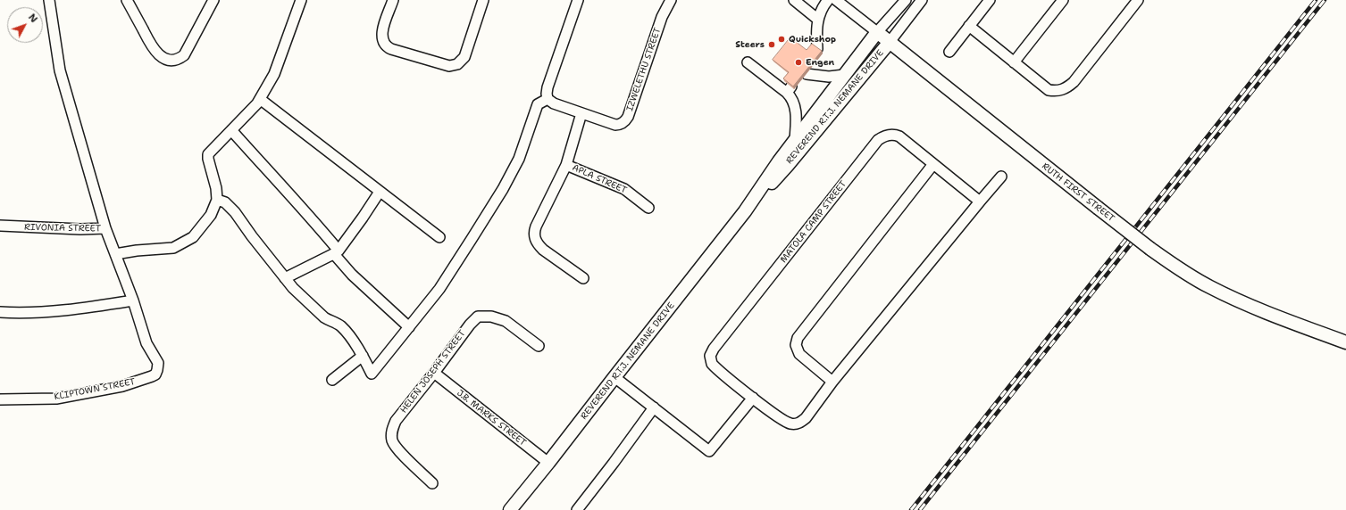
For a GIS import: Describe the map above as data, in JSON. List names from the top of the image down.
{
  "streets": {
    "main road": ["REVEREND R.T.J. NEMANE DRIVE", "RUTH FIRST STREET"],
    "street": [
      "IZWELETHU STREET",
      "APLA STREET",
      "MATOLA CAMP STREET",
      "RIVONIA STREET",
      "HELEN JOSEPH STREET",
      "KLIPTOWN STREET",
      "J.B. MARKS STREET"
    ]
  },
  "crossings": [
    ["REVEREND R.T.J. NEMANE DRIVE", "RUTH FIRST STREET"],
    ["REVEREND R.T.J. NEMANE DRIVE", "J.B. MARKS STREET"],
    ["RIVONIA STREET", "KLIPTOWN STREET"],
    ["HELEN JOSEPH STREET", "J.B. MARKS STREET"]
  ],
  "places": ["Quickshop", "Steers", "Engen"],
  "north": "top right"
}
